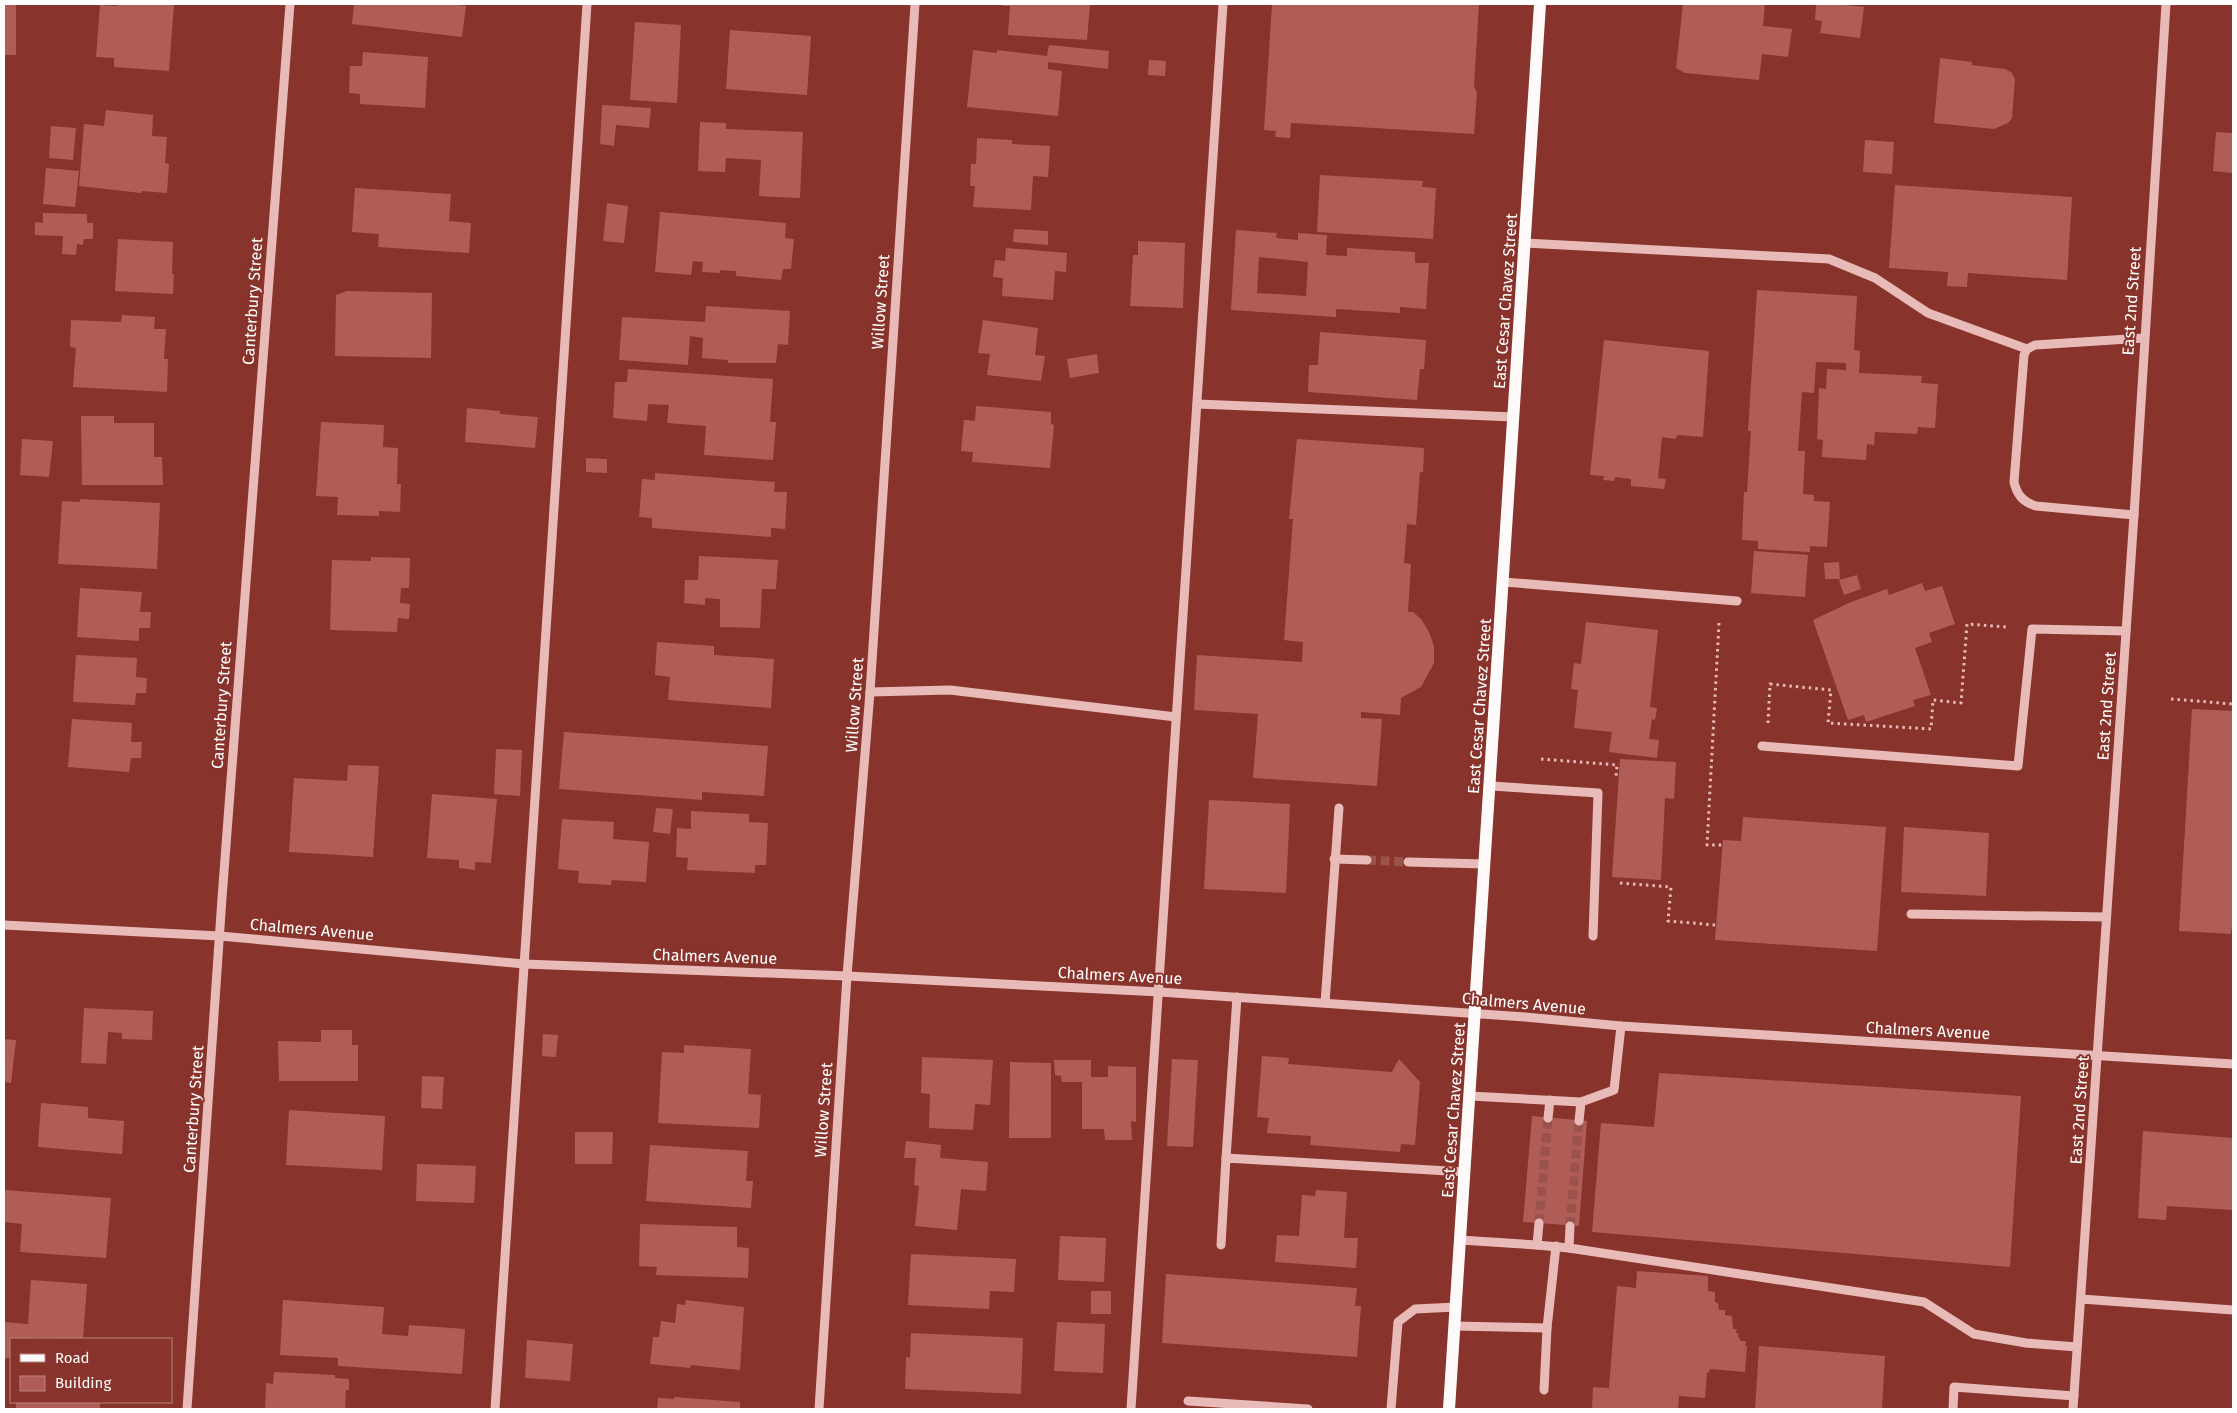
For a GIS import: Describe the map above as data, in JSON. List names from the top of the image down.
{
  "streets": {
    "main road": ["East Cesar Chavez Street"],
    "street": [
      "Canterbury Street",
      "East 2nd Street",
      "Willow Street",
      "Chalmers Avenue"
    ]
  },
  "crossings": [
    ["Canterbury Street", "Chalmers Avenue"],
    ["East Cesar Chavez Street", "Chalmers Avenue"],
    ["East 2nd Street", "Chalmers Avenue"],
    ["Willow Street", "Chalmers Avenue"]
  ],
  "legend": ["Road", "Building"]
}
